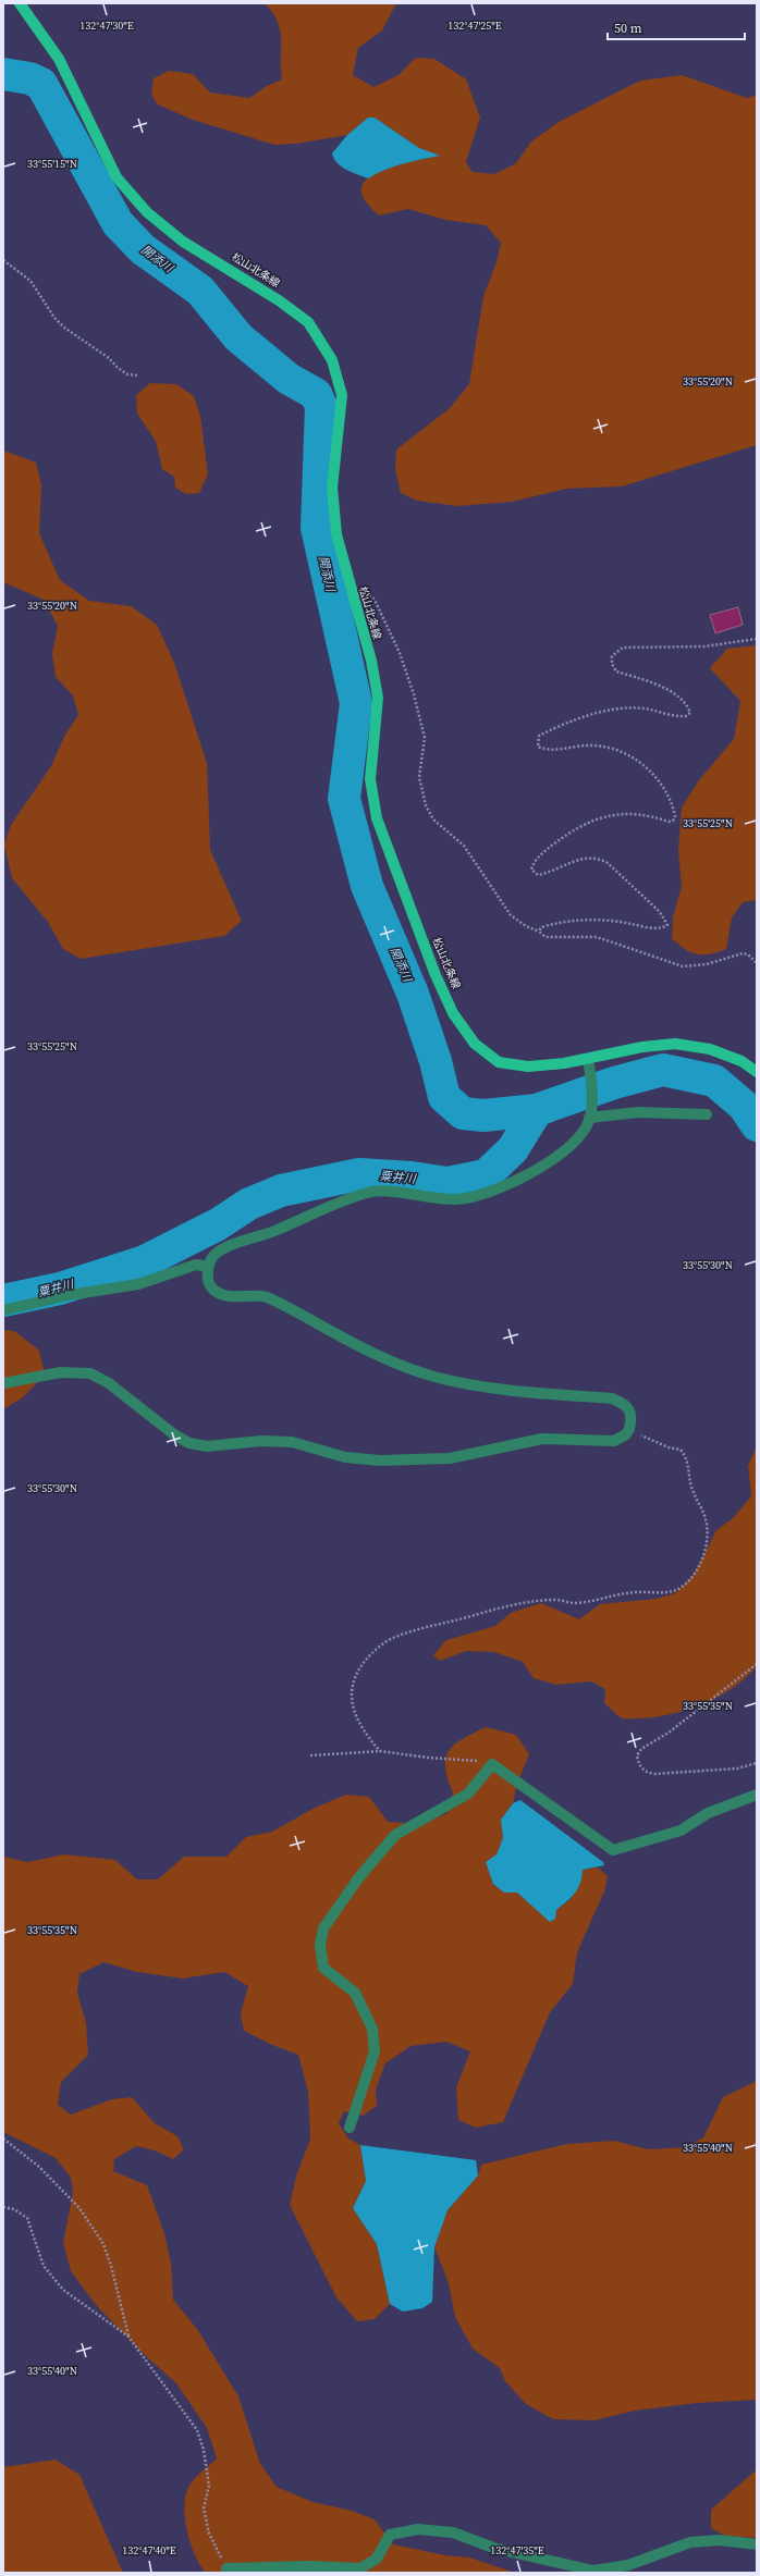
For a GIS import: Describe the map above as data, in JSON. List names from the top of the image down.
{
  "streets": {
    "main road": ["松山北条線"]
  },
  "water": ["開添川", "粟井川"],
  "scale_bar": "50 m",
  "coordinates": [
    "132°47'30\"E",
    "132°47'25\"E",
    "33°55'15\"N",
    "33°55'20\"N",
    "33°55'25\"N",
    "33°55'30\"N",
    "33°55'35\"N",
    "33°55'40\"N",
    "132°47'40\"E",
    "132°47'35\"E"
  ]
}
